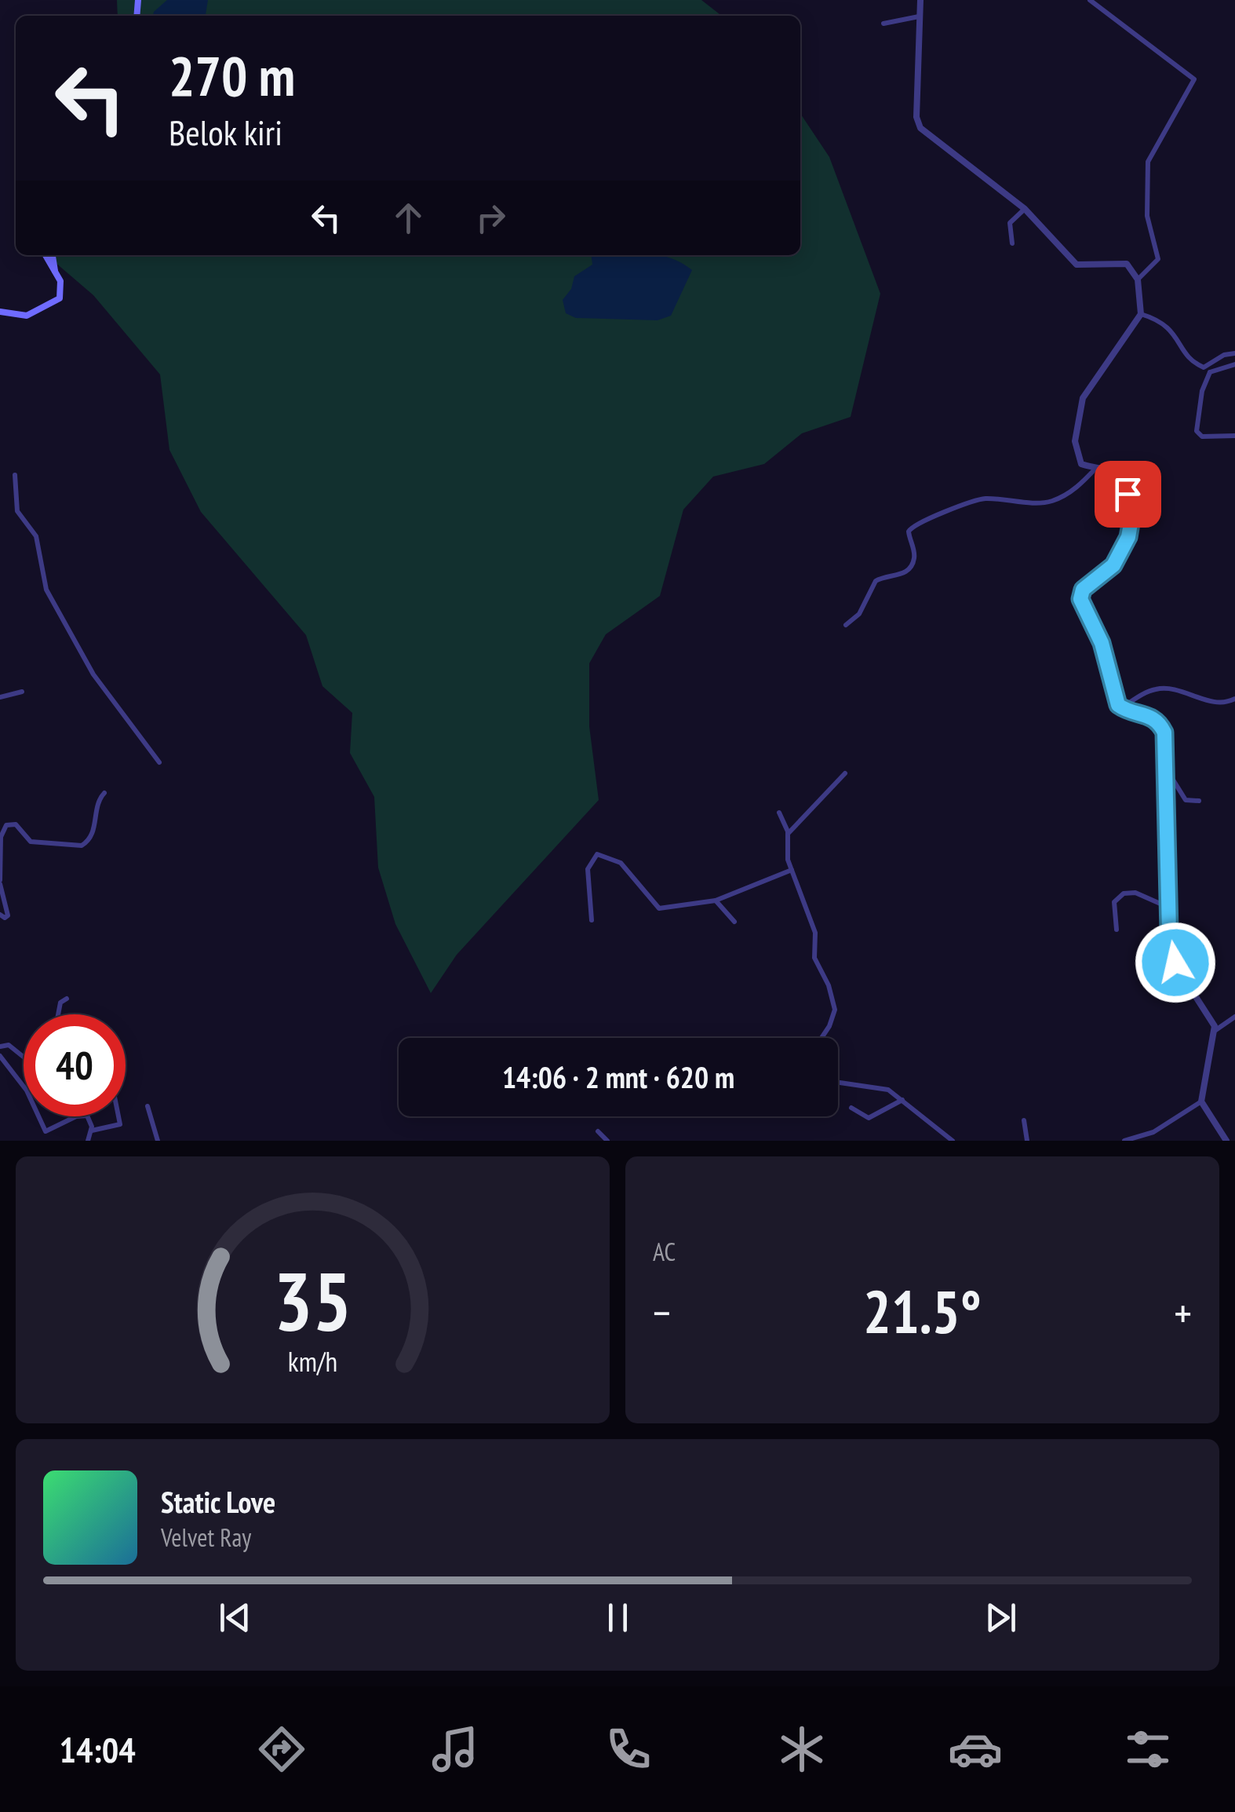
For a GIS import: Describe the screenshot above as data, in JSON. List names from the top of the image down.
{
  "page": {
    "turn": ["270 m", "Belok kiri"],
    "limit": "40",
    "trip": "14:06 · 2 mnt · 620 m",
    "tile": "AC",
    "heat": ["−", "21.5°", "+"],
    "song": ["Static Love", "Velvet Ray"],
    "tabs": "14:04",
    "gauge": ["35", "km/h"]
  }
}
